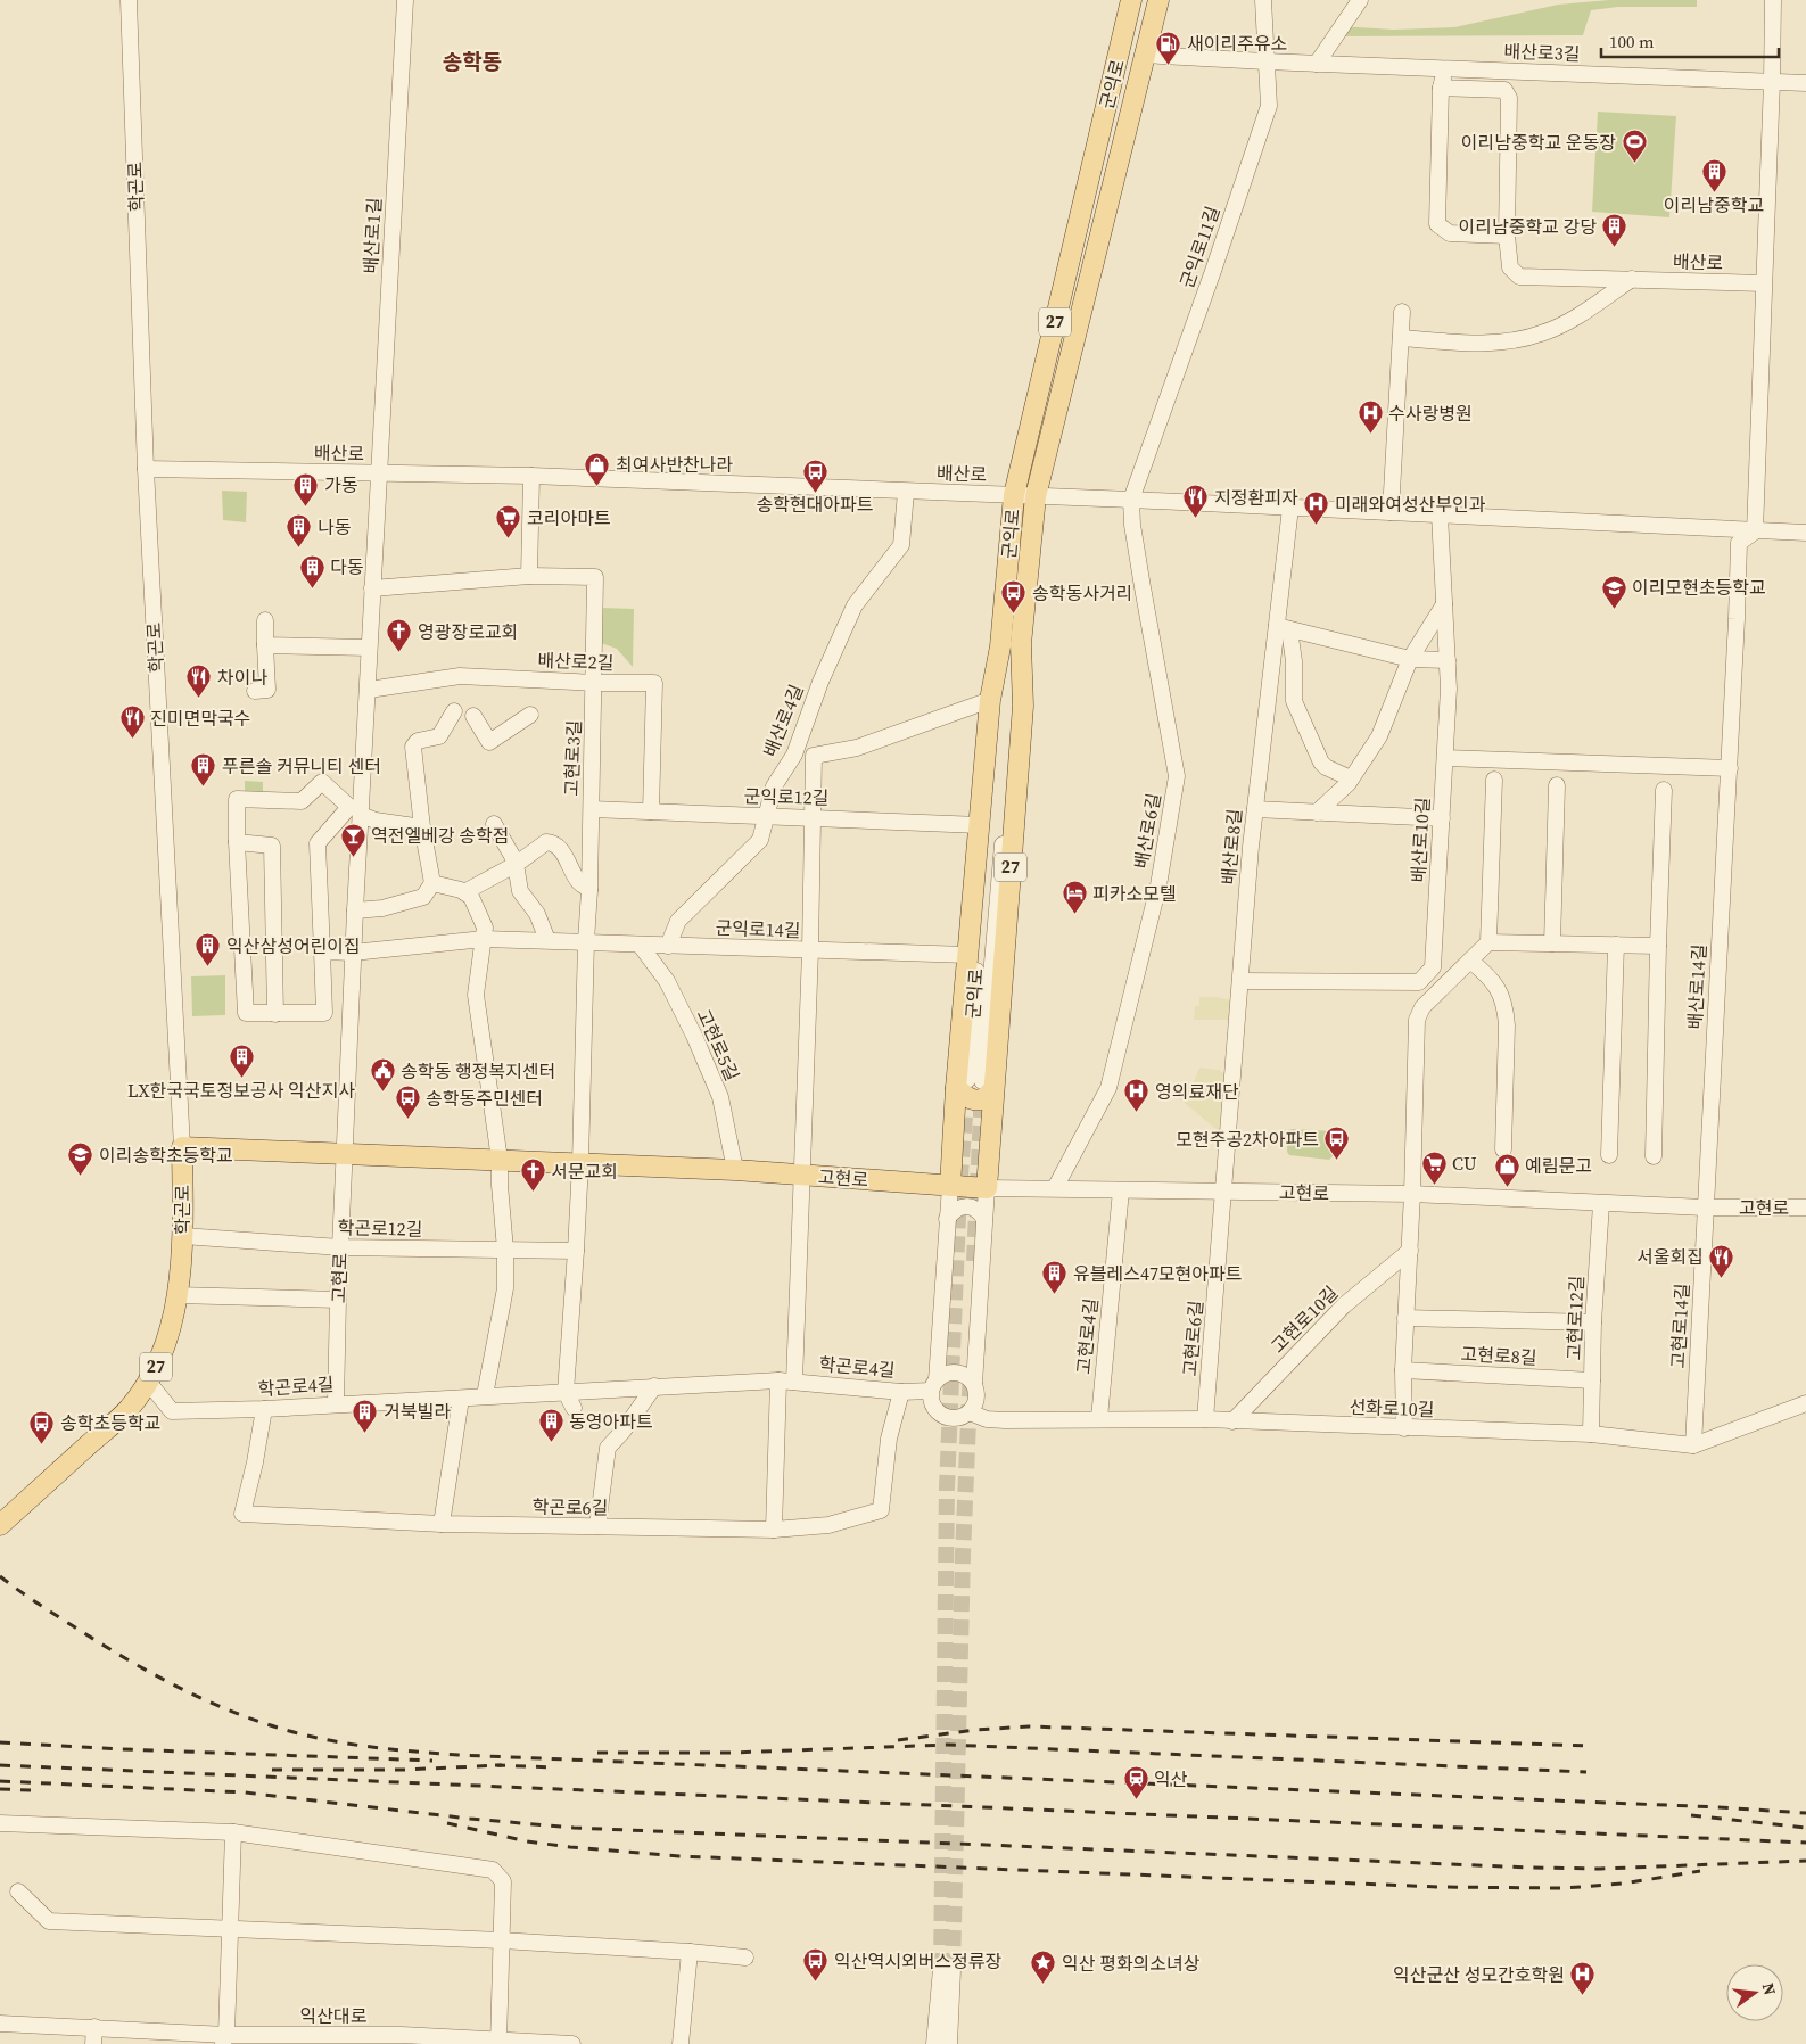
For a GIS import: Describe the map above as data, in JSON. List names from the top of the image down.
{
  "streets": {
    "main road": [
      "군익로",
      "학곤로",
      "27",
      "고현로"
    ],
    "street": [
      "배산로3길",
      "배산로1길",
      "군익로11길",
      "배산로",
      "배산로2길",
      "배산로4길",
      "고현로3길",
      "군익로12길",
      "배산로6길",
      "배산로10길",
      "배산로8길",
      "군익로14길",
      "배산로14길",
      "고현로5길",
      "학곤로12길",
      "고현로12길",
      "고현로10길",
      "고현로14길",
      "고현로4길",
      "고현로6길",
      "고현로8길",
      "학곤로4길",
      "선화로10길",
      "학곤로6길",
      "익산대로"
    ]
  },
  "crossings": [
    ["배산로3길", "군익로"],
    ["배산로3길", "군익로11길"],
    ["군익로", "군익로11길"],
    ["군익로", "배산로"],
    ["군익로", "27"],
    ["학곤로", "배산로"],
    ["학곤로", "고현로"],
    ["학곤로", "학곤로12길"],
    ["학곤로", "학곤로4길"],
    ["배산로1길", "배산로"],
    ["군익로11길", "배산로"],
    ["군익로11길", "배산로6길"],
    ["배산로", "배산로4길"],
    ["배산로", "배산로6길"],
    ["배산로", "배산로10길"],
    ["배산로", "배산로8길"],
    ["배산로", "배산로14길"],
    ["27", "군익로12길"],
    ["27", "군익로14길"],
    ["27", "고현로"],
    ["배산로2길", "고현로3길"],
    ["배산로2길", "군익로12길"],
    ["배산로4길", "군익로12길"],
    ["배산로4길", "군익로14길"],
    ["고현로3길", "군익로12길"],
    ["고현로3길", "군익로14길"],
    ["고현로3길", "고현로"],
    ["군익로12길", "고현로"],
    ["배산로6길", "고현로"],
    ["배산로10길", "배산로8길"],
    ["배산로8길", "고현로"],
    ["배산로8길", "고현로6길"],
    ["군익로14길", "고현로5길"],
    ["군익로14길", "고현로"],
    ["배산로14길", "고현로"],
    ["배산로14길", "고현로14길"],
    ["고현로5길", "고현로"],
    ["고현로", "학곤로12길"],
    ["고현로", "고현로12길"],
    ["고현로", "고현로14길"],
    ["고현로", "고현로4길"],
    ["고현로", "고현로6길"],
    ["고현로", "학곤로4길"],
    ["고현로12길", "고현로8길"],
    ["고현로12길", "선화로10길"],
    ["고현로10길", "선화로10길"],
    ["고현로14길", "선화로10길"],
    ["고현로4길", "선화로10길"],
    ["고현로6길", "선화로10길"],
    ["학곤로4길", "선화로10길"],
    ["학곤로4길", "학곤로6길"]
  ],
  "districts": ["송학동"],
  "places": {
    "fuel station": ["새이리주유소"],
    "sports": ["이리남중학교 운동장"],
    "building": [
      "이리남중학교",
      "이리남중학교 강당",
      "가동",
      "나동",
      "다동",
      "푸른솔 커뮤니티 센터",
      "익산삼성어린이집",
      "LX한국국토정보공사 익산지사",
      "유블레스47모현아파트",
      "거북빌라",
      "동영아파트"
    ],
    "hospital": [
      "수사랑병원",
      "미래와여성산부인과",
      "영의료재단",
      "익산군산 성모간호학원"
    ],
    "shop": ["최여사반찬나라", "예림문고"],
    "bus stop": [
      "송학현대아파트",
      "송학동사거리",
      "송학동주민센터",
      "모현주공2차아파트",
      "송학초등학교",
      "익산역시외버스정류장"
    ],
    "restaurant": [
      "지정환피자",
      "차이나",
      "진미면막국수",
      "서울회집"
    ],
    "supermarket": ["코리아마트", "CU"],
    "school or university": ["이리모현초등학교", "이리송학초등학교"],
    "church": ["영광장로교회", "서문교회"],
    "bar": ["역전엘베강 송학점"],
    "hotel": ["피카소모텔"],
    "public building": ["송학동 행정복지센터"],
    "station": ["익산"],
    "place": ["익산 평화의소녀상"]
  },
  "scale_bar": "100 m",
  "north": "right"
}
